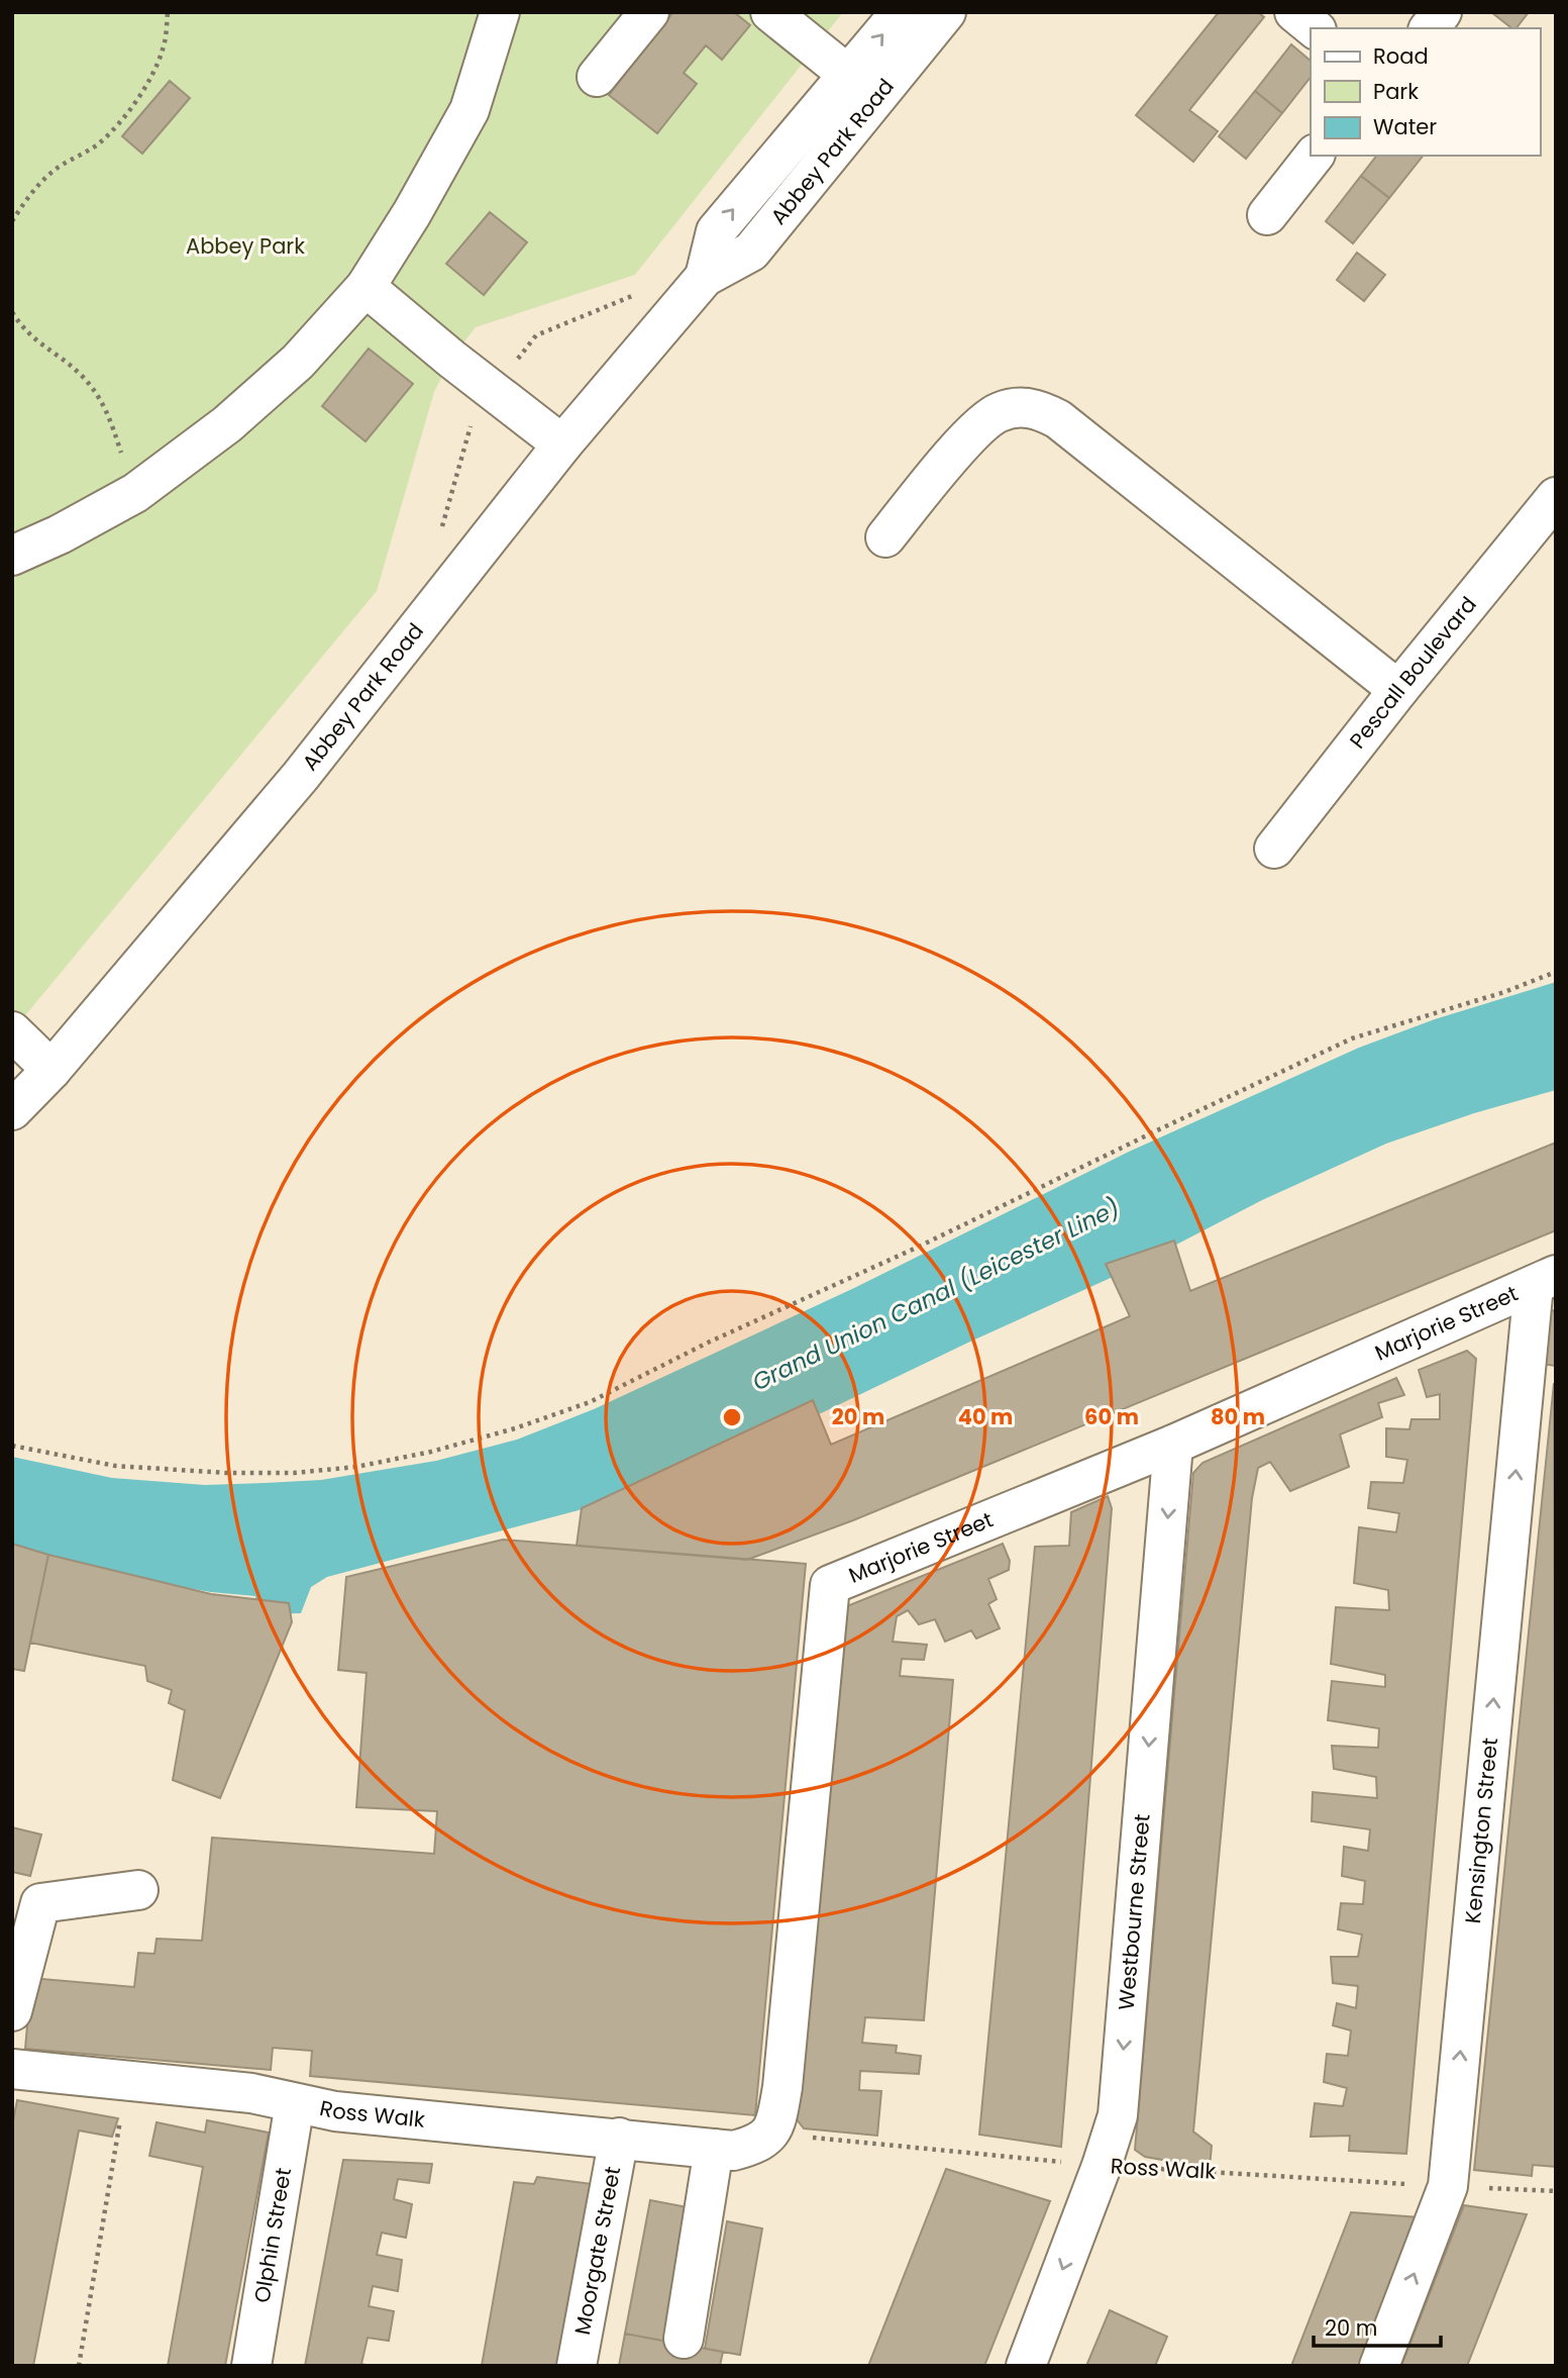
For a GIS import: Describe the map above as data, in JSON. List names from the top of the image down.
{
  "streets": {
    "street": [
      "Abbey Park Road",
      "Pescall Boulevard",
      "Marjorie Street",
      "Kensington Street",
      "Westbourne Street",
      "Ross Walk",
      "Olphin Street",
      "Moorgate Street"
    ]
  },
  "crossings": [
    ["Marjorie Street", "Kensington Street"],
    ["Marjorie Street", "Westbourne Street"],
    ["Marjorie Street", "Ross Walk"],
    ["Kensington Street", "Ross Walk"],
    ["Westbourne Street", "Ross Walk"],
    ["Ross Walk", "Olphin Street"],
    ["Ross Walk", "Moorgate Street"]
  ],
  "one_way": ["Kensington Street", "Westbourne Street"],
  "water": ["Grand Union Canal (Leicester Line)"],
  "parks": ["Abbey Park"],
  "legend": ["Road", "Park", "Water"],
  "scale_bar": "20 m",
  "rings": [
    "20 m",
    "40 m",
    "60 m",
    "80 m"
  ]
}
